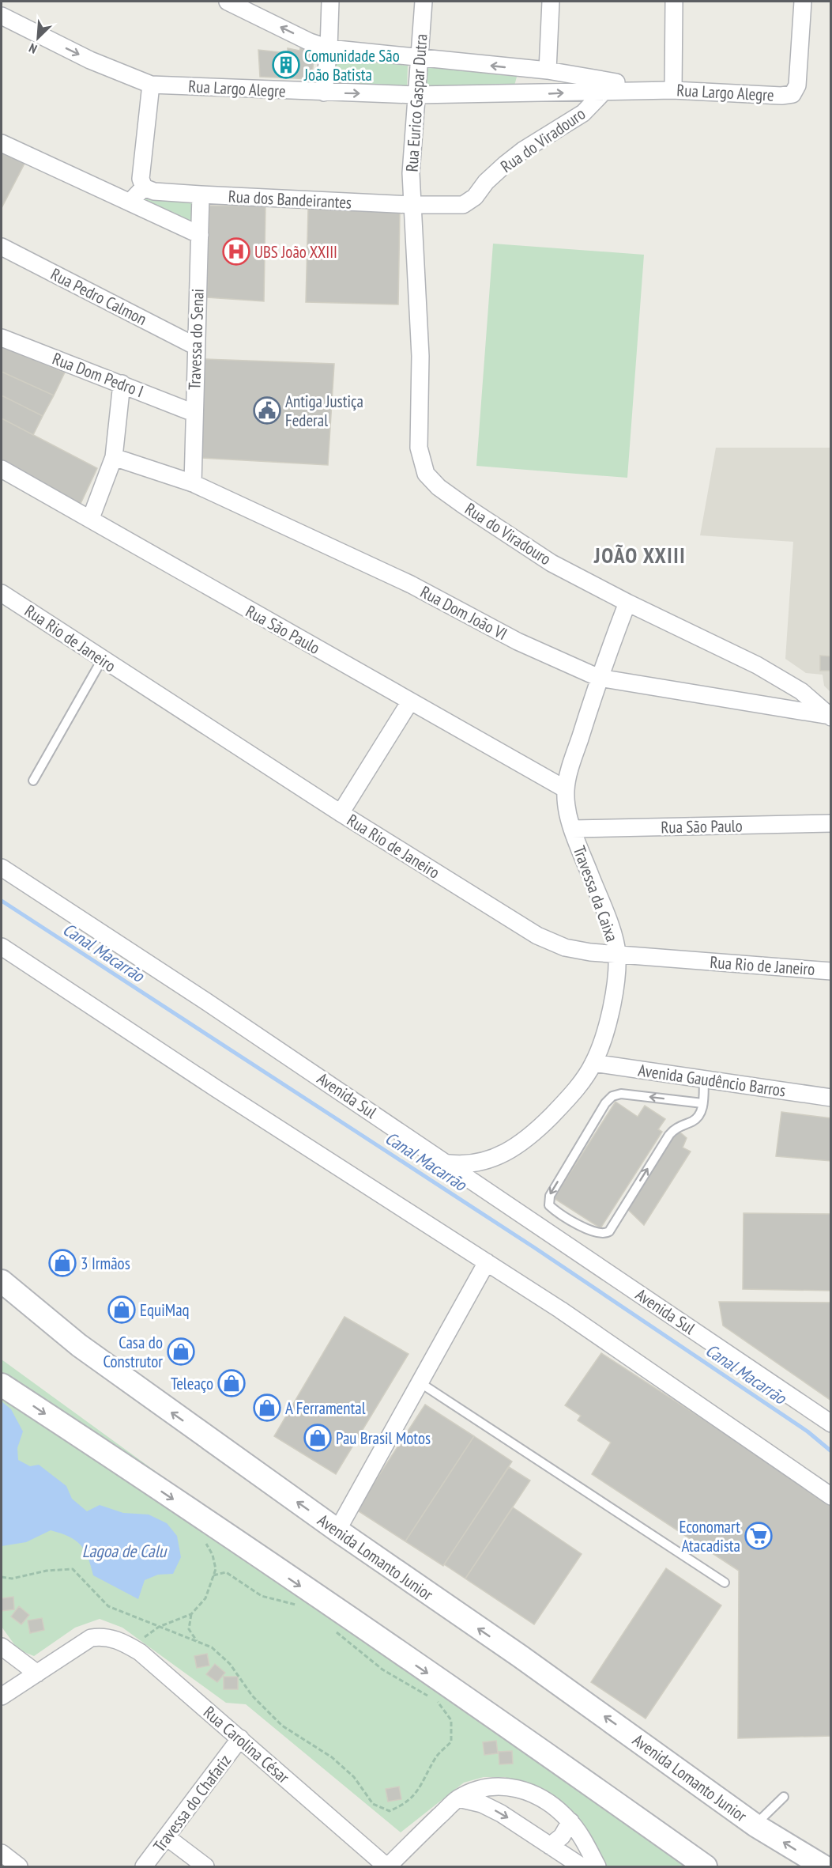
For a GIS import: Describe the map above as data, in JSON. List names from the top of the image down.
{
  "streets": {
    "main road": ["Avenida Lomanto Junior"],
    "street": [
      "Rua Largo Alegre",
      "Rua Eurico Gaspar Dutra",
      "Rua do Viradouro",
      "Rua dos Bandeirantes",
      "Rua Pedro Calmon",
      "Travessa do Senai",
      "Rua Dom Pedro I",
      "Rua Dom João VI",
      "Rua São Paulo",
      "Rua Rio de Janeiro",
      "Travessa da Caixa",
      "Avenida Gaudêncio Barros",
      "Avenida Sul",
      "Rua Carolina César",
      "Travessa do Chafariz"
    ]
  },
  "crossings": [
    ["Rua Largo Alegre", "Rua Eurico Gaspar Dutra"],
    ["Rua Largo Alegre", "Rua do Viradouro"],
    ["Rua Eurico Gaspar Dutra", "Rua do Viradouro"],
    ["Rua Eurico Gaspar Dutra", "Rua dos Bandeirantes"],
    ["Rua do Viradouro", "Rua dos Bandeirantes"],
    ["Rua do Viradouro", "Rua Dom João VI"],
    ["Rua do Viradouro", "Travessa da Caixa"],
    ["Rua dos Bandeirantes", "Travessa do Senai"],
    ["Rua Pedro Calmon", "Travessa do Senai"],
    ["Travessa do Senai", "Rua Dom Pedro I"],
    ["Travessa do Senai", "Rua Dom João VI"],
    ["Rua Dom João VI", "Travessa da Caixa"],
    ["Rua São Paulo", "Travessa da Caixa"],
    ["Rua Rio de Janeiro", "Travessa da Caixa"],
    ["Travessa da Caixa", "Avenida Gaudêncio Barros"],
    ["Travessa da Caixa", "Avenida Sul"],
    ["Rua Carolina César", "Travessa do Chafariz"]
  ],
  "districts": ["JOÃO XXIII"],
  "water": ["Canal Macarrão", "Lagoa de Calu"],
  "places": {
    "building": ["Comunidade São João Batista"],
    "hospital": ["UBS João XXIII"],
    "public building": ["Antiga Justiça Federal"],
    "shop": [
      "3 Irmãos",
      "EquiMaq",
      "Casa do Construtor",
      "Teleaço",
      "A Ferramental",
      "Pau Brasil Motos"
    ],
    "supermarket": ["Economart Atacadista"]
  },
  "north": "bottom left"
}
